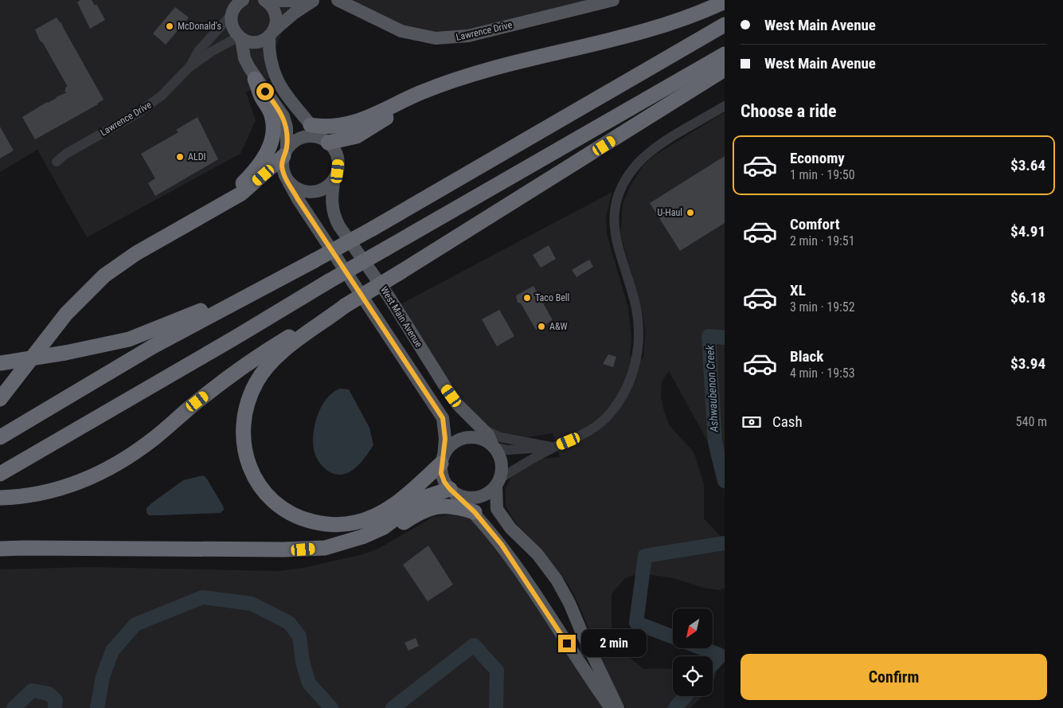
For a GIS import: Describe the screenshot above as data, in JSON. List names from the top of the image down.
{
  "streets": {
    "main road": ["Lawrence Drive", "West Main Avenue"]
  },
  "water": ["Ashwaubenon Creek"],
  "places": [
    "McDonald's",
    "ALDI",
    "U-Haul",
    "Taco Bell",
    "A&W"
  ],
  "north": "bottom left",
  "page": {
    "banner": ["West Main Avenue", "West Main Avenue"],
    "heading": "Choose a ride",
    "list": [
      {
        "name": "Economy",
        "note": "1 min · 19:50",
        "value": "$3.64"
      },
      {
        "name": "Comfort",
        "note": "2 min · 19:51",
        "value": "$4.91"
      },
      {
        "name": "XL",
        "note": "3 min · 19:52",
        "value": "$6.18"
      },
      {
        "name": "Black",
        "note": "4 min · 19:53",
        "value": "$3.94"
      }
    ],
    "pay": ["Cash", "540 m"],
    "bubble": "2 min",
    "buttons": "Confirm"
  }
}
